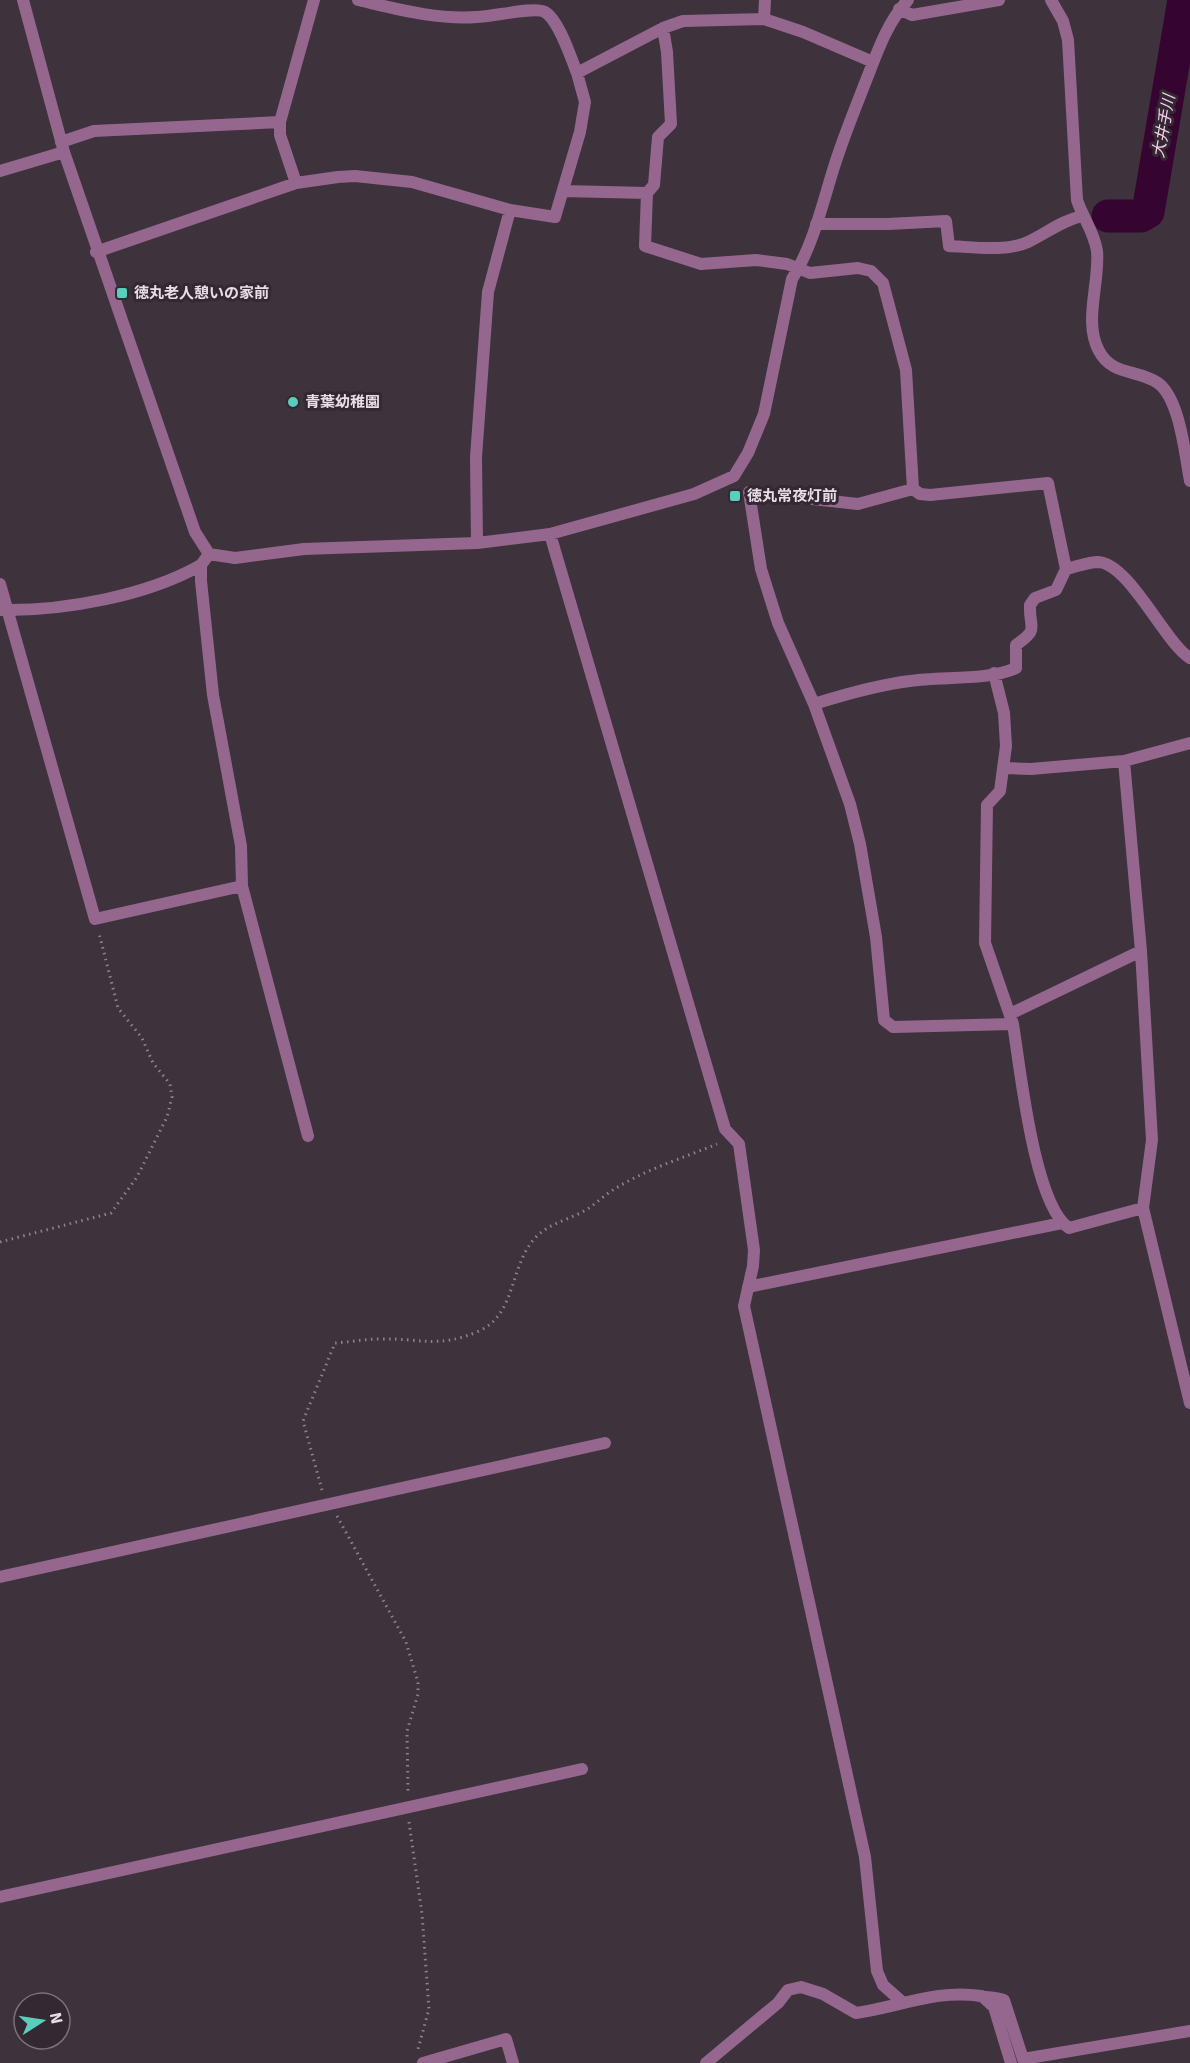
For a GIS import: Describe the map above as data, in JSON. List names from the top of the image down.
{
  "water": ["大井手川"],
  "places": {
    "transit": ["徳丸老人憩いの家前", "徳丸常夜灯前"],
    "other": ["青葉幼稚園"]
  },
  "north": "right"
}
